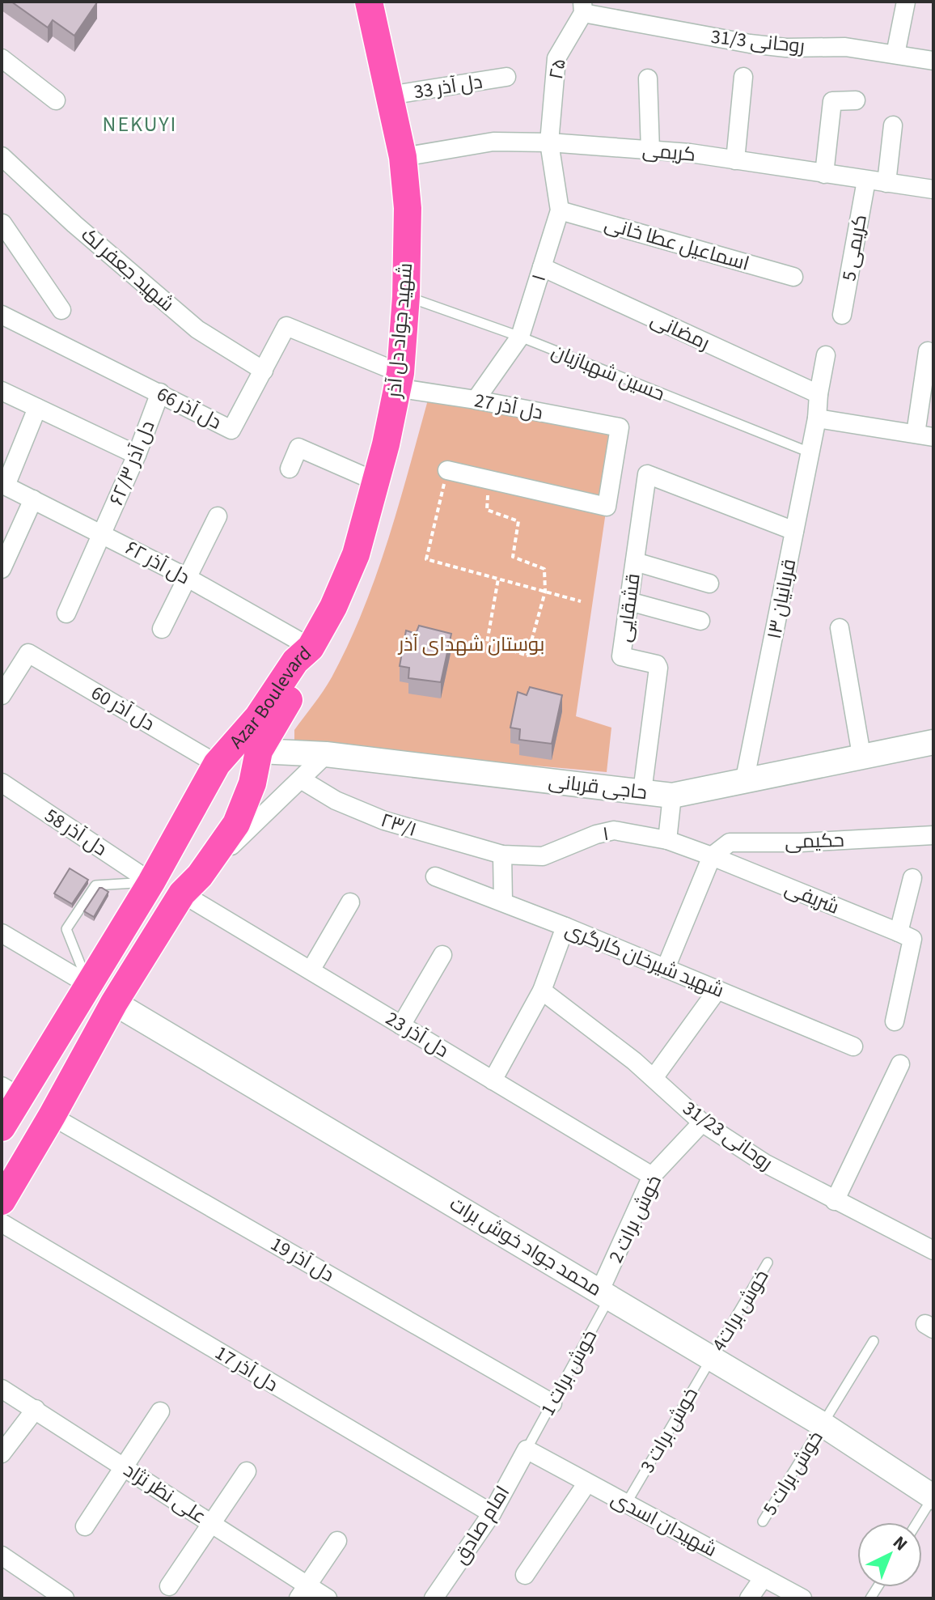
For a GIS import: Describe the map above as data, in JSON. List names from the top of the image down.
{
  "streets": {
    "main road": ["شهید جواد دل آذر", "Azar Boulevard"],
    "street": [
      "روحانی 31/3",
      "۲۵",
      "دل آذر 33",
      "کریمی",
      "اسماعیل عطا خانی",
      "کریمی 5",
      "شهید جعفر لک",
      "۱",
      "رمضانی",
      "دل آذر 27",
      "دل آذر 66",
      "دل آذر ۶۲/۳",
      "دل آذر ۶۲",
      "۱۳ قربانیان",
      "قشقایی",
      "دل آذر 60",
      "حاجی قربانی",
      "۲۳/۱",
      "دل آذر 58",
      "حکیمی",
      "شریفی",
      "شهید شیرخان کارگری",
      "دل آذر 23",
      "روحانی 31/23",
      "خوش برات 2",
      "محمد جواد خوش برات",
      "دل آذر 19",
      "دل آذر 17",
      "علی نظر نژاد",
      "شهیدان اسدی",
      "امام صادق"
    ],
    "lane": [
      "حسین شهبازیان",
      "خوش برات4",
      "خوش برات 1",
      "خوش برات 3",
      "خوش برات 5"
    ]
  },
  "crossings": [
    ["روحانی 31/3", "۲۵"],
    ["۲۵", "کریمی"],
    ["۲۵", "۱"],
    ["دل آذر 33", "شهید جواد دل آذر"],
    ["کریمی", "کریمی 5"],
    ["کریمی", "۱"],
    ["کریمی", "شهید جواد دل آذر"],
    ["اسماعیل عطا خانی", "۱"],
    ["شهید جعفر لک", "دل آذر 66"],
    ["۱", "رمضانی"],
    ["۱", "حسین شهبازیان"],
    ["۱", "دل آذر 27"],
    ["۱", "۲۳/۱"],
    ["۱", "حکیمی"],
    ["۱", "شریفی"],
    ["شهید جواد دل آذر", "حسین شهبازیان"],
    ["شهید جواد دل آذر", "دل آذر 27"],
    ["شهید جواد دل آذر", "دل آذر 66"],
    ["شهید جواد دل آذر", "دل آذر ۶۲"],
    ["شهید جواد دل آذر", "Azar Boulevard"],
    ["رمضانی", "۱۳ قربانیان"],
    ["حسین شهبازیان", "۱۳ قربانیان"],
    ["دل آذر 27", "دل آذر 66"],
    ["دل آذر 66", "دل آذر ۶۲/۳"],
    ["دل آذر ۶۲/۳", "دل آذر ۶۲"],
    ["دل آذر ۶۲", "Azar Boulevard"],
    ["۱۳ قربانیان", "قشقایی"],
    ["۱۳ قربانیان", "حاجی قربانی"],
    ["قشقایی", "حاجی قربانی"],
    ["Azar Boulevard", "دل آذر 60"],
    ["Azar Boulevard", "حاجی قربانی"],
    ["Azar Boulevard", "دل آذر 58"],
    ["Azar Boulevard", "دل آذر 23"],
    ["Azar Boulevard", "محمد جواد خوش برات"],
    ["Azar Boulevard", "دل آذر 19"],
    ["حکیمی", "شریفی"],
    ["دل آذر 23", "خوش برات 2"],
    ["روحانی 31/23", "خوش برات 2"],
    ["خوش برات 2", "محمد جواد خوش برات"],
    ["خوش برات 2", "خوش برات 1"],
    ["محمد جواد خوش برات", "خوش برات4"],
    ["محمد جواد خوش برات", "خوش برات 1"],
    ["محمد جواد خوش برات", "خوش برات 3"],
    ["محمد جواد خوش برات", "خوش برات 5"],
    ["دل آذر 19", "خوش برات 1"],
    ["خوش برات4", "خوش برات 3"],
    ["دل آذر 17", "امام صادق"],
    ["خوش برات 1", "شهیدان اسدی"],
    ["خوش برات 1", "امام صادق"],
    ["خوش برات 3", "شهیدان اسدی"],
    ["شهیدان اسدی", "امام صادق"]
  ],
  "districts": ["NEKUYI"],
  "parks": ["بوستان شهدای آذر"],
  "north": "top right"
}
